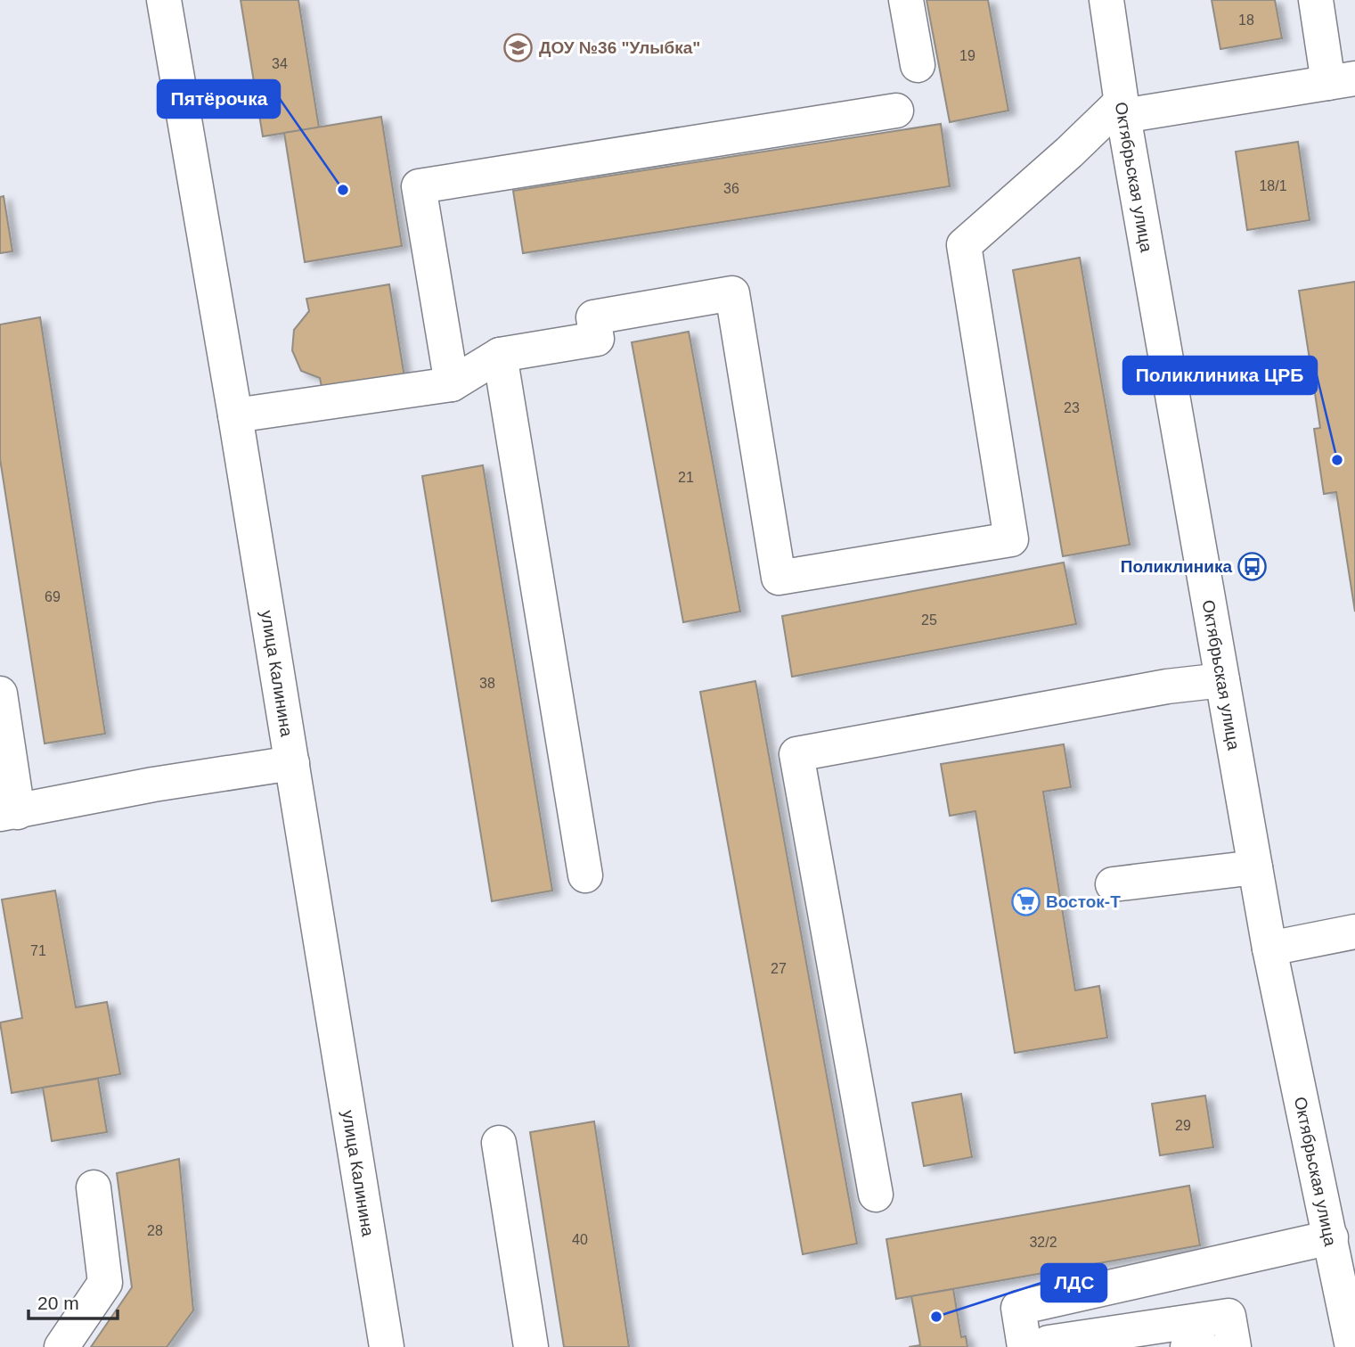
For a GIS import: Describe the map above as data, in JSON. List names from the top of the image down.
{
  "streets": {
    "street": ["Октябрьская улица", "улица Калинина"]
  },
  "places": {
    "school or university": ["ДОУ №36 \"Улыбка\""],
    "other": ["Пятёрочка", "Поликлиника ЦРБ", "ЛДС"],
    "bus stop": ["Поликлиника"],
    "supermarket": ["Восток-Т"]
  },
  "house_numbers": [
    "18",
    "19",
    "34",
    "18/1",
    "36",
    "23",
    "21",
    "69",
    "25",
    "38",
    "71",
    "27",
    "29",
    "28",
    "40",
    "32/2"
  ],
  "scale_bar": "20 m"
}
